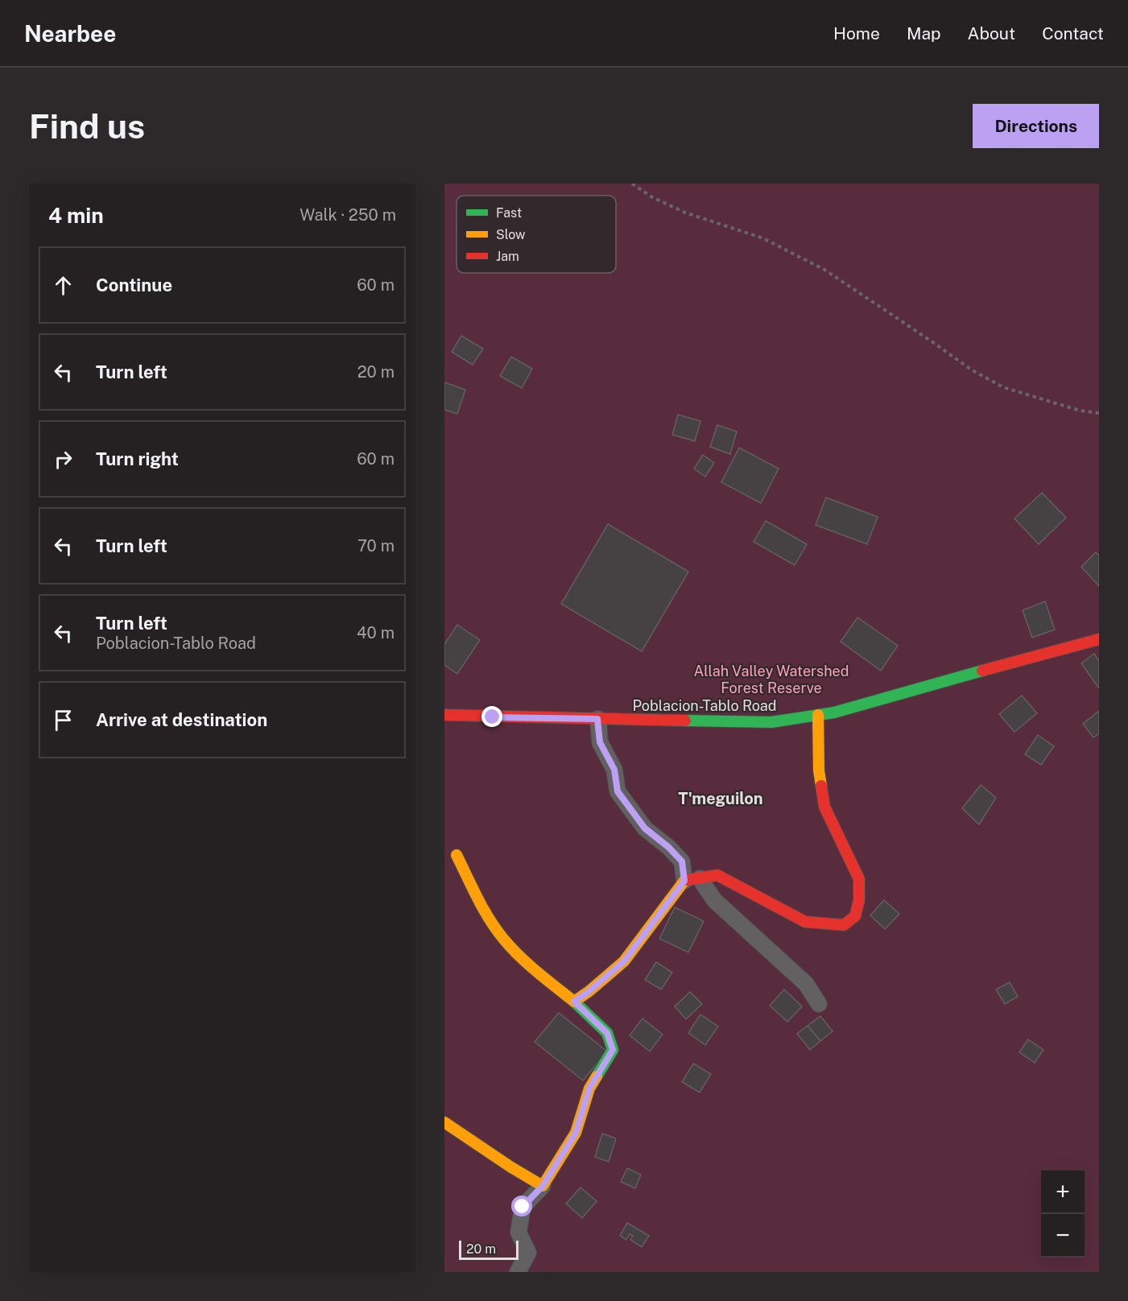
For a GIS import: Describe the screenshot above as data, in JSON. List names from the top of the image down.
{
  "streets": {
    "street": ["Poblacion-Tablo Road"]
  },
  "districts": ["T'meguilon"],
  "parks": ["Allah Valley Watershed Forest Reserve"],
  "legend": ["Fast", "Slow", "Jam"],
  "scale_bar": "20 m",
  "page": {
    "header": "Nearbee",
    "nav": [
      "Home",
      "Map",
      "About",
      "Contact"
    ],
    "buttons": "Directions",
    "title": "Find us",
    "heading": ["4 min", "Walk · 250 m"],
    "list": [
      ["Continue", "60 m"],
      ["Turn left", "20 m"],
      ["Turn right", "60 m"],
      ["Turn left", "70 m"],
      ["Turn left", "Poblacion-Tablo Road", "40 m"],
      "Arrive at destination"
    ],
    "map_buttons": ["+", "−"],
    "scale": "20 m"
  }
}
